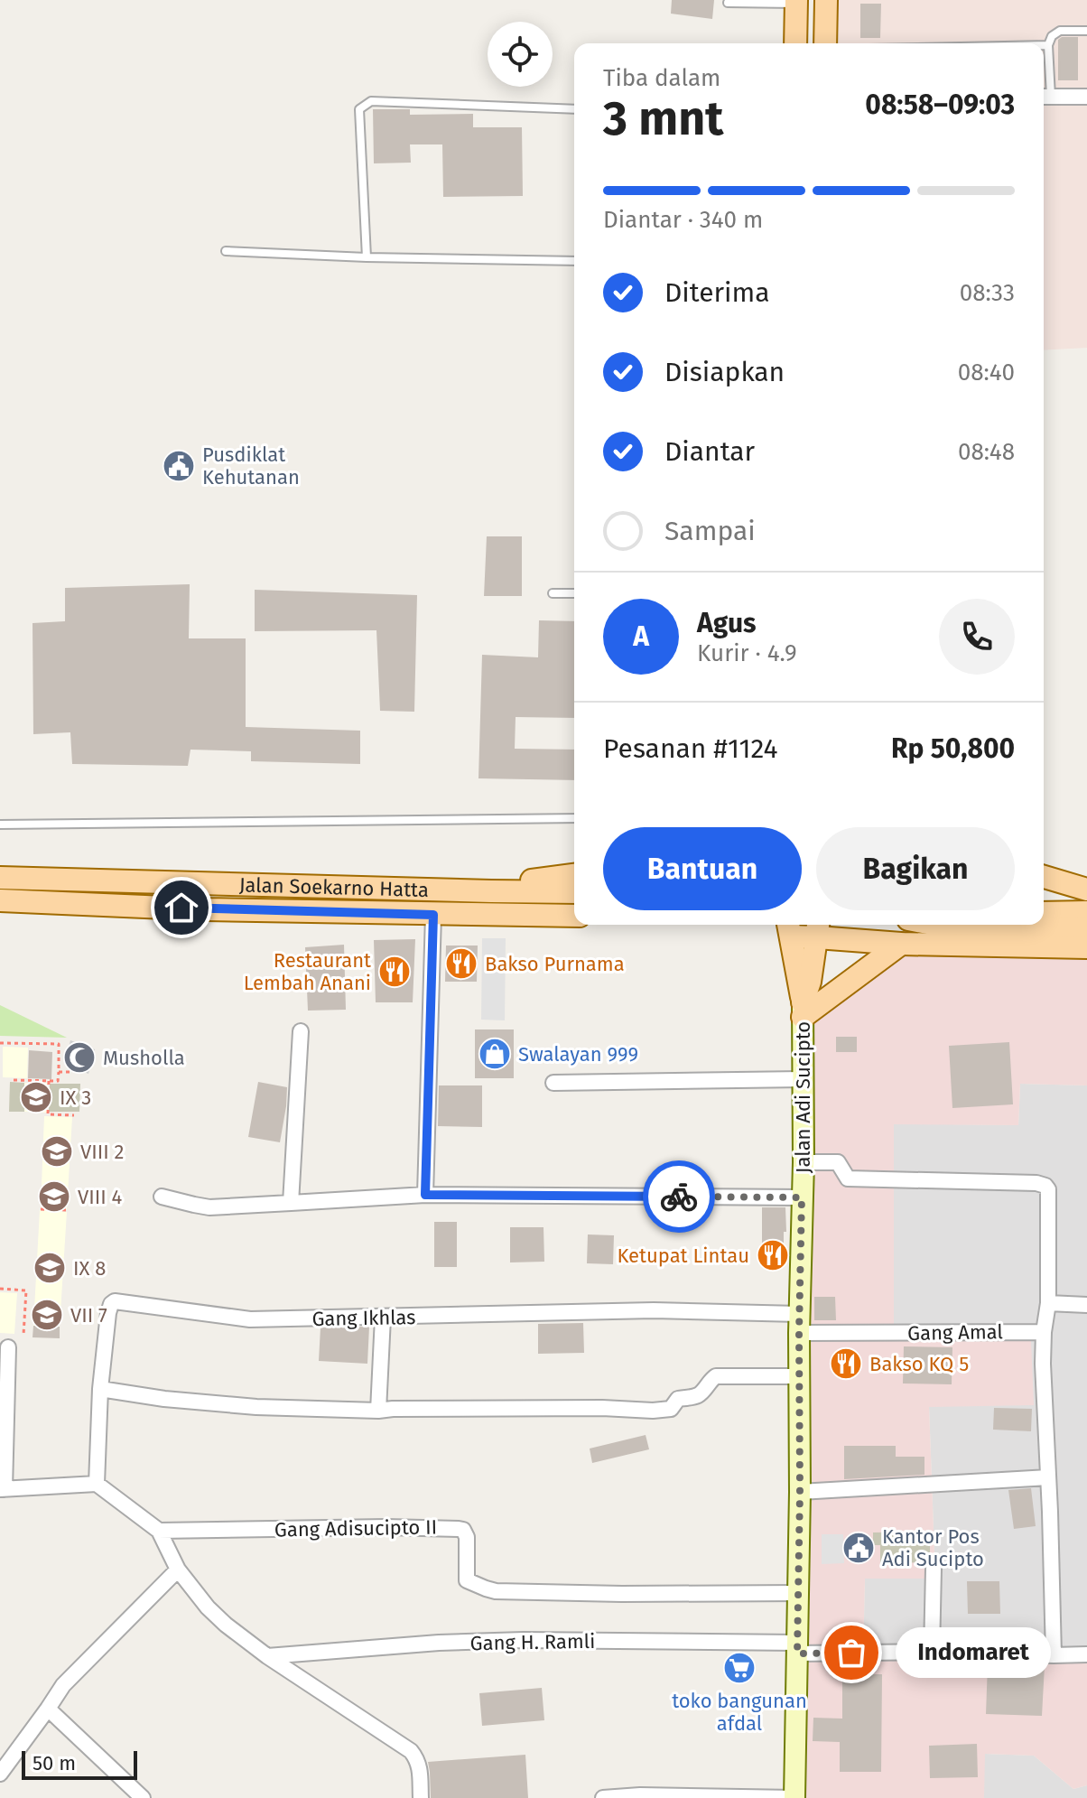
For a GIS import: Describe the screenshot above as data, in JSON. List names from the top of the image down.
{
  "streets": {
    "main road": ["Jalan Soekarno Hatta", "Jalan Adi Sucipto"],
    "street": [
      "Gang Ikhlas",
      "Gang Amal",
      "Gang Adisucipto II",
      "Gang H. Ramli"
    ]
  },
  "crossings": [
    ["Jalan Adi Sucipto", "Gang Ikhlas"],
    ["Jalan Adi Sucipto", "Gang Amal"],
    ["Jalan Adi Sucipto", "Gang Adisucipto II"],
    ["Jalan Adi Sucipto", "Gang H. Ramli"],
    ["Gang Ikhlas", "Gang Amal"]
  ],
  "places": {
    "public building": ["Pusdiklat Kehutanan", "Kantor Pos Adi Sucipto"],
    "restaurant": [
      "Bakso Purnama",
      "Restaurant Lembah Anani",
      "Ketupat Lintau",
      "Bakso KQ 5"
    ],
    "shop": ["Swalayan 999"],
    "mosque": ["Musholla"],
    "school or university": [
      "IX 3",
      "VIII 2",
      "VIII 4",
      "IX 8",
      "VII 7"
    ],
    "other": ["Indomaret"],
    "supermarket": ["toko bangunan afdal"]
  },
  "scale_bar": "50 m",
  "page": {
    "heading": ["3 mnt", "Tiba dalam", "08:58–09:03"],
    "panel": [
      "Agus",
      "Kurir · 4.9",
      "Pesanan #1124",
      "Rp 50,800"
    ],
    "bar": "Diantar · 340 m",
    "list": [
      ["Diterima", "08:33"],
      ["Disiapkan", "08:40"],
      ["Diantar", "08:48"],
      "Sampai"
    ],
    "round": "A",
    "buttons": ["Bantuan", "Bagikan"],
    "bubble": "Indomaret",
    "scale": "50 m"
  }
}
